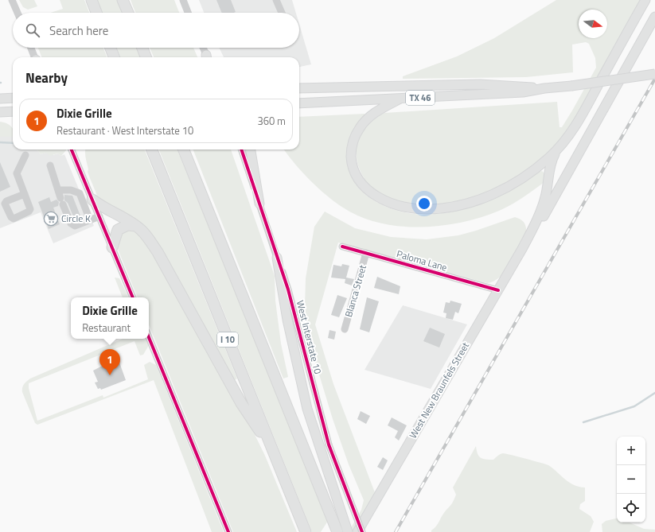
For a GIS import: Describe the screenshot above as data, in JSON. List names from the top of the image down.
{
  "streets": {
    "highway": ["I 10"],
    "main road": ["TX 46", "West New Braunfels Street"],
    "street": ["Paloma Lane", "Blanca Street", "West Interstate 10"]
  },
  "crossings": [
    ["Paloma Lane", "Blanca Street"],
    ["Paloma Lane", "West New Braunfels Street"]
  ],
  "places": {
    "supermarket": ["Circle K"]
  },
  "north": "right",
  "page": {
    "search": "Search here",
    "heading": "Nearby",
    "list": [
      {
        "mark": "1",
        "name": "Dixie Grille",
        "note": "Restaurant · West Interstate 10",
        "value": "360 m"
      }
    ],
    "popup": ["Dixie Grille", "Restaurant"],
    "pins": "1",
    "map_buttons": ["+", "−"]
  }
}
